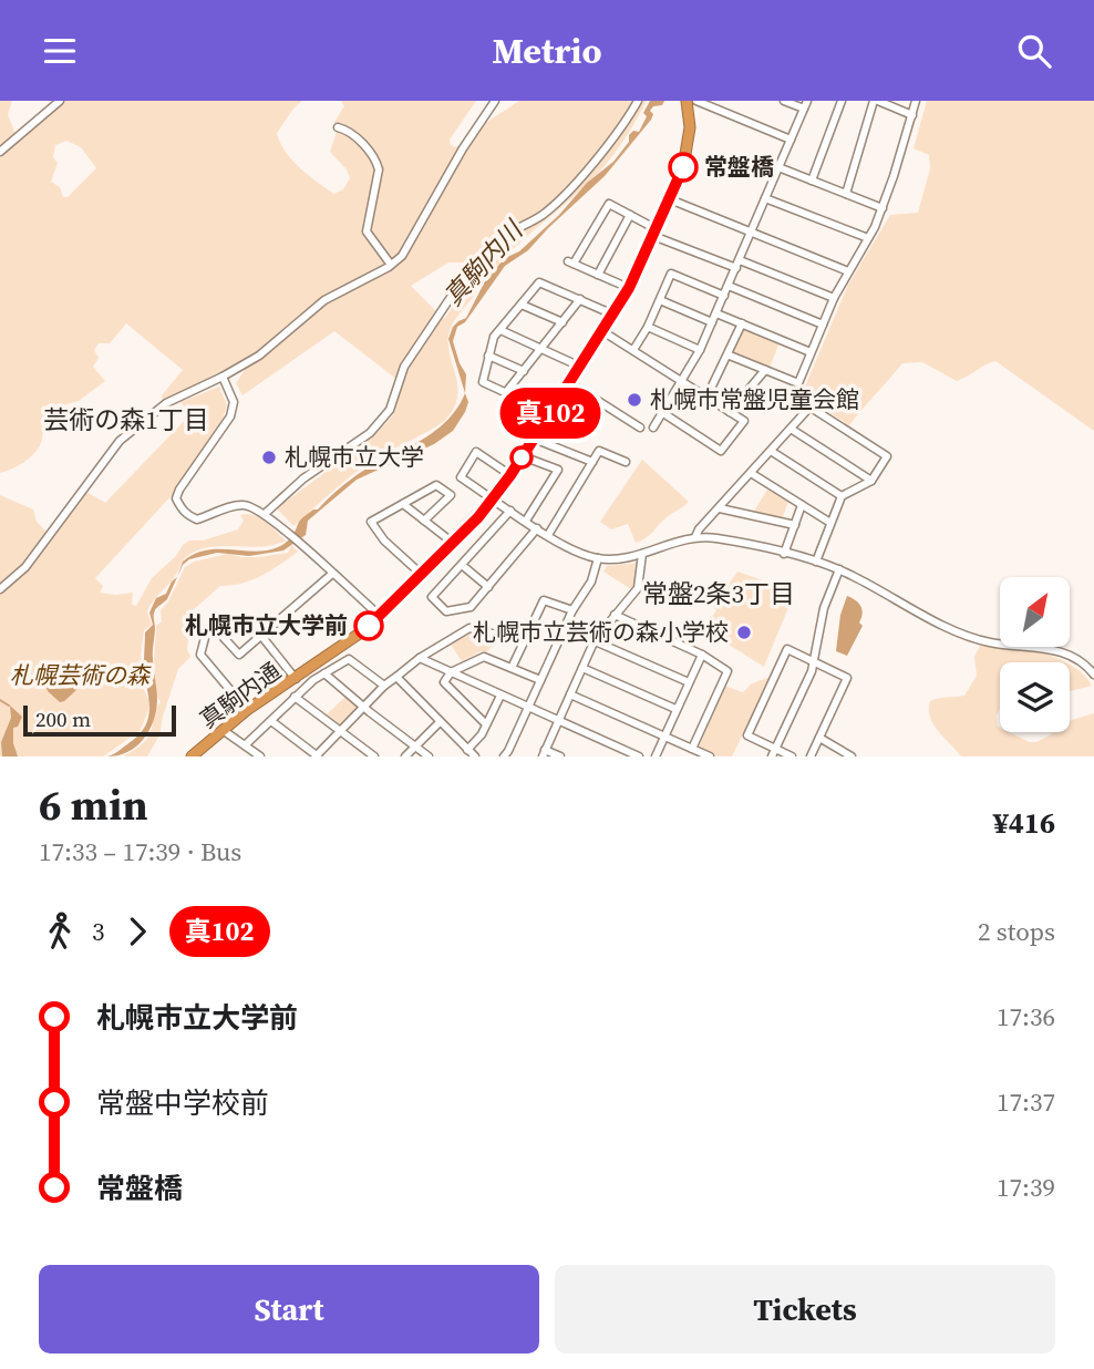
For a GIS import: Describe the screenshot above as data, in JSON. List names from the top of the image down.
{
  "streets": {
    "highway": ["真駒内通"]
  },
  "districts": ["芸術の森1丁目", "常盤2条3丁目"],
  "water": ["真駒内川"],
  "parks": ["札幌芸術の森"],
  "places": [
    "常盤橋",
    "札幌市常盤児童会館",
    "札幌市立大学",
    "札幌市立大学前",
    "札幌市立芸術の森小学校"
  ],
  "lines": ["bus line 真102"],
  "scale_bar": "200 m",
  "north": "top right",
  "page": {
    "header": "Metrio",
    "on_map": "真102",
    "scale": "200 m",
    "heading": ["6 min", "17:33 – 17:39 · Bus", "¥416"],
    "legs": ["3", "真102", "2 stops"],
    "list": [
      {
        "name": "札幌市立大学前",
        "value": "17:36"
      },
      {
        "name": "常盤中学校前",
        "value": "17:37"
      },
      {
        "name": "常盤橋",
        "value": "17:39"
      }
    ],
    "buttons": ["Start", "Tickets"]
  }
}
